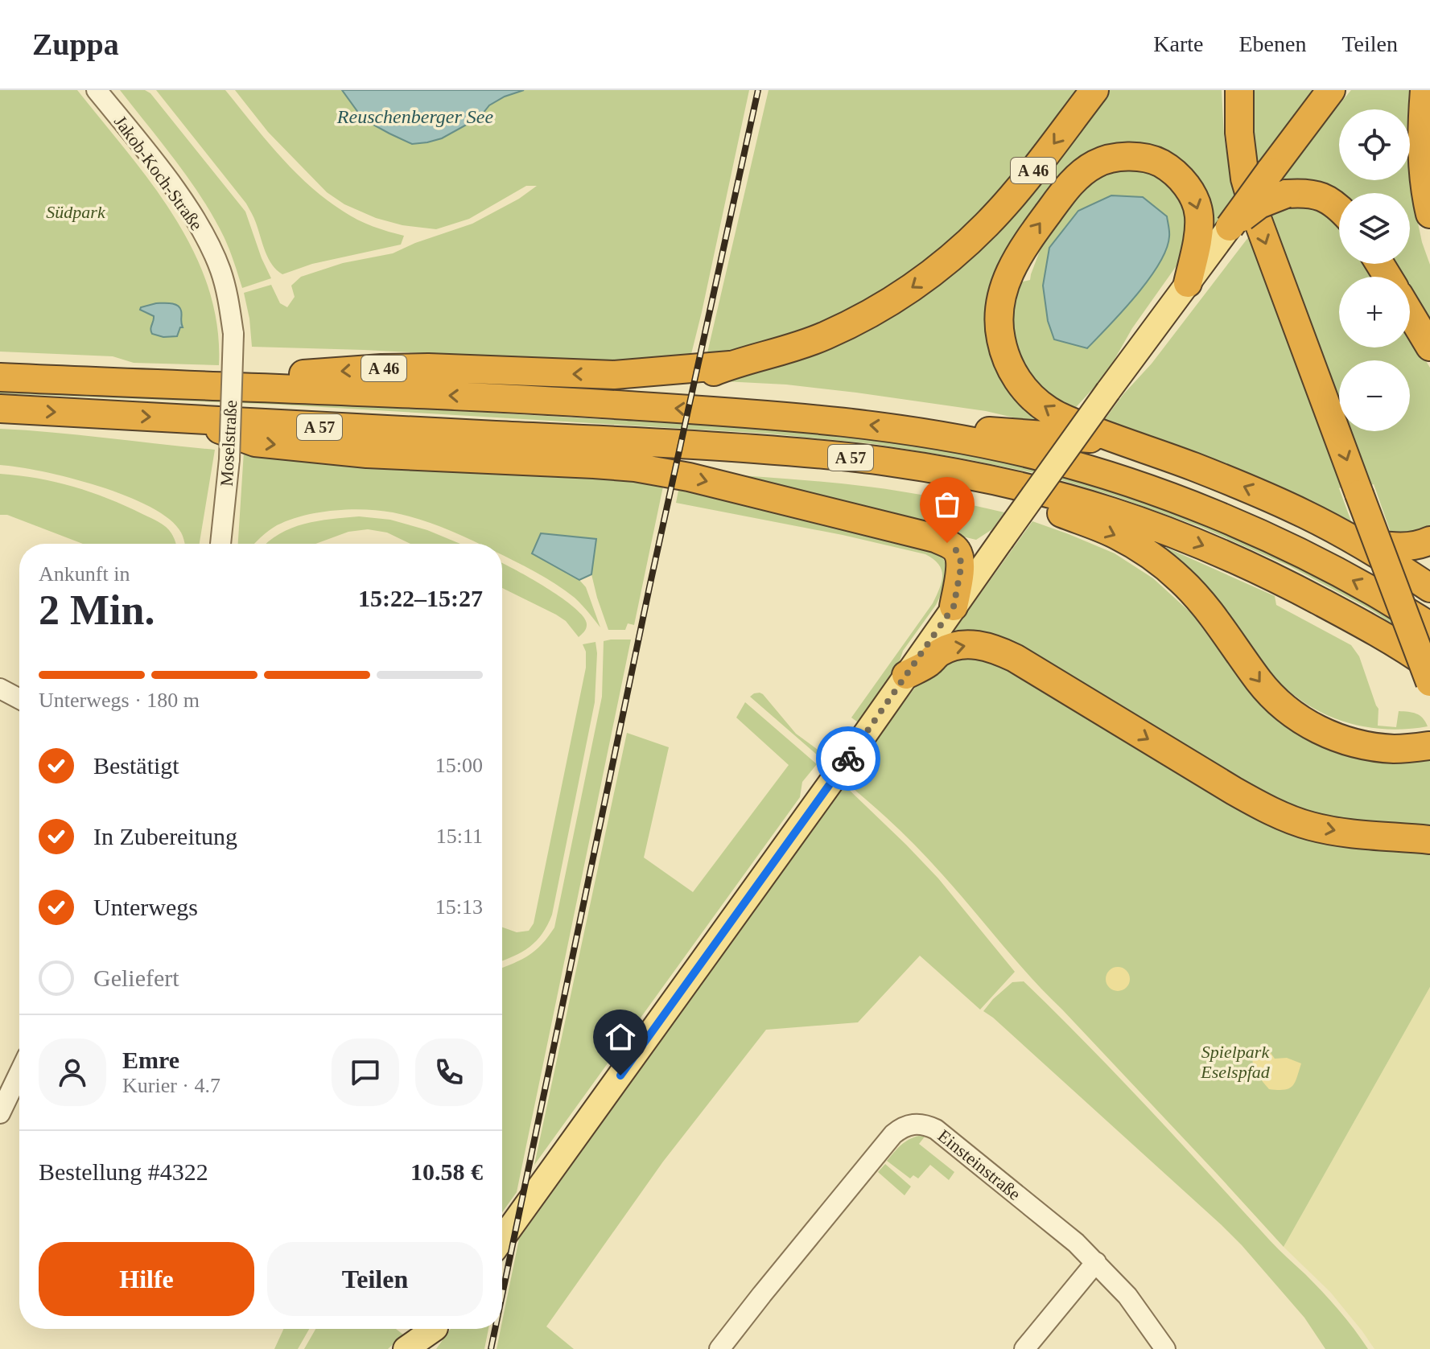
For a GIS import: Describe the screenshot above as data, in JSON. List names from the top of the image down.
{
  "streets": {
    "highway": ["A 46", "A 57"],
    "street": ["Jakob-Koch-Straße", "Moselstraße", "Einsteinstraße"]
  },
  "crossings": [
    ["A 46", "A 57"],
    ["Jakob-Koch-Straße", "Moselstraße"]
  ],
  "water": ["Reuschenberger See"],
  "parks": ["Südpark", "Spielpark Eselspfad"],
  "page": {
    "header": "Zuppa",
    "nav": ["Karte", "Ebenen", "Teilen"],
    "map_buttons": ["+", "−"],
    "heading": ["2 Min.", "Ankunft in", "15:22–15:27"],
    "panel": [
      "Emre",
      "Kurier · 4.7",
      "Bestellung #4322",
      "10.58 €"
    ],
    "bar": "Unterwegs · 180 m",
    "list": [
      ["Bestätigt", "15:00"],
      ["In Zubereitung", "15:11"],
      ["Unterwegs", "15:13"],
      "Geliefert"
    ],
    "buttons": ["Hilfe", "Teilen"]
  }
}
